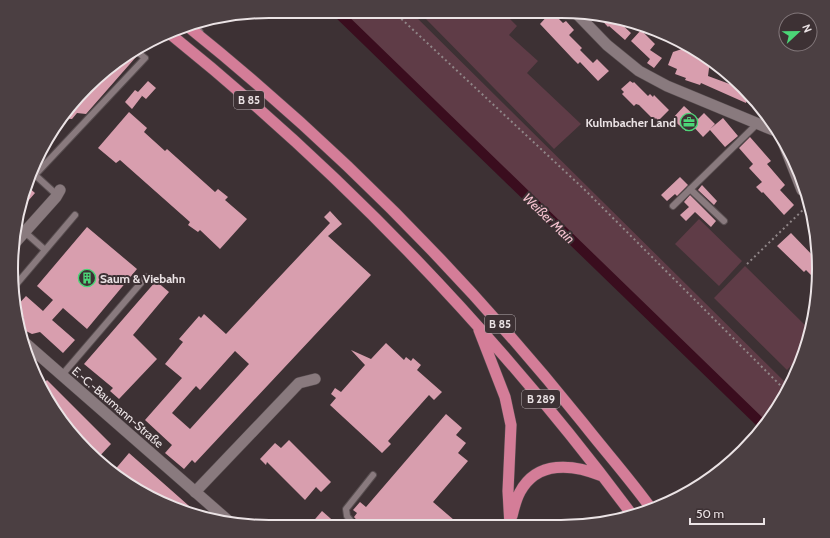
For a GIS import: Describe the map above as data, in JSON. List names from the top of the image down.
{
  "streets": {
    "highway": ["B 85", "B 289"],
    "street": ["E.-C.-Baumann-Straße"]
  },
  "crossings": [
    ["B 85", "B 289"]
  ],
  "water": ["Weißer Main"],
  "places": {
    "office": ["Kulmbacher Land"],
    "building": ["Saum & Viebahn"]
  },
  "scale_bar": "50 m",
  "north": "right"
}
